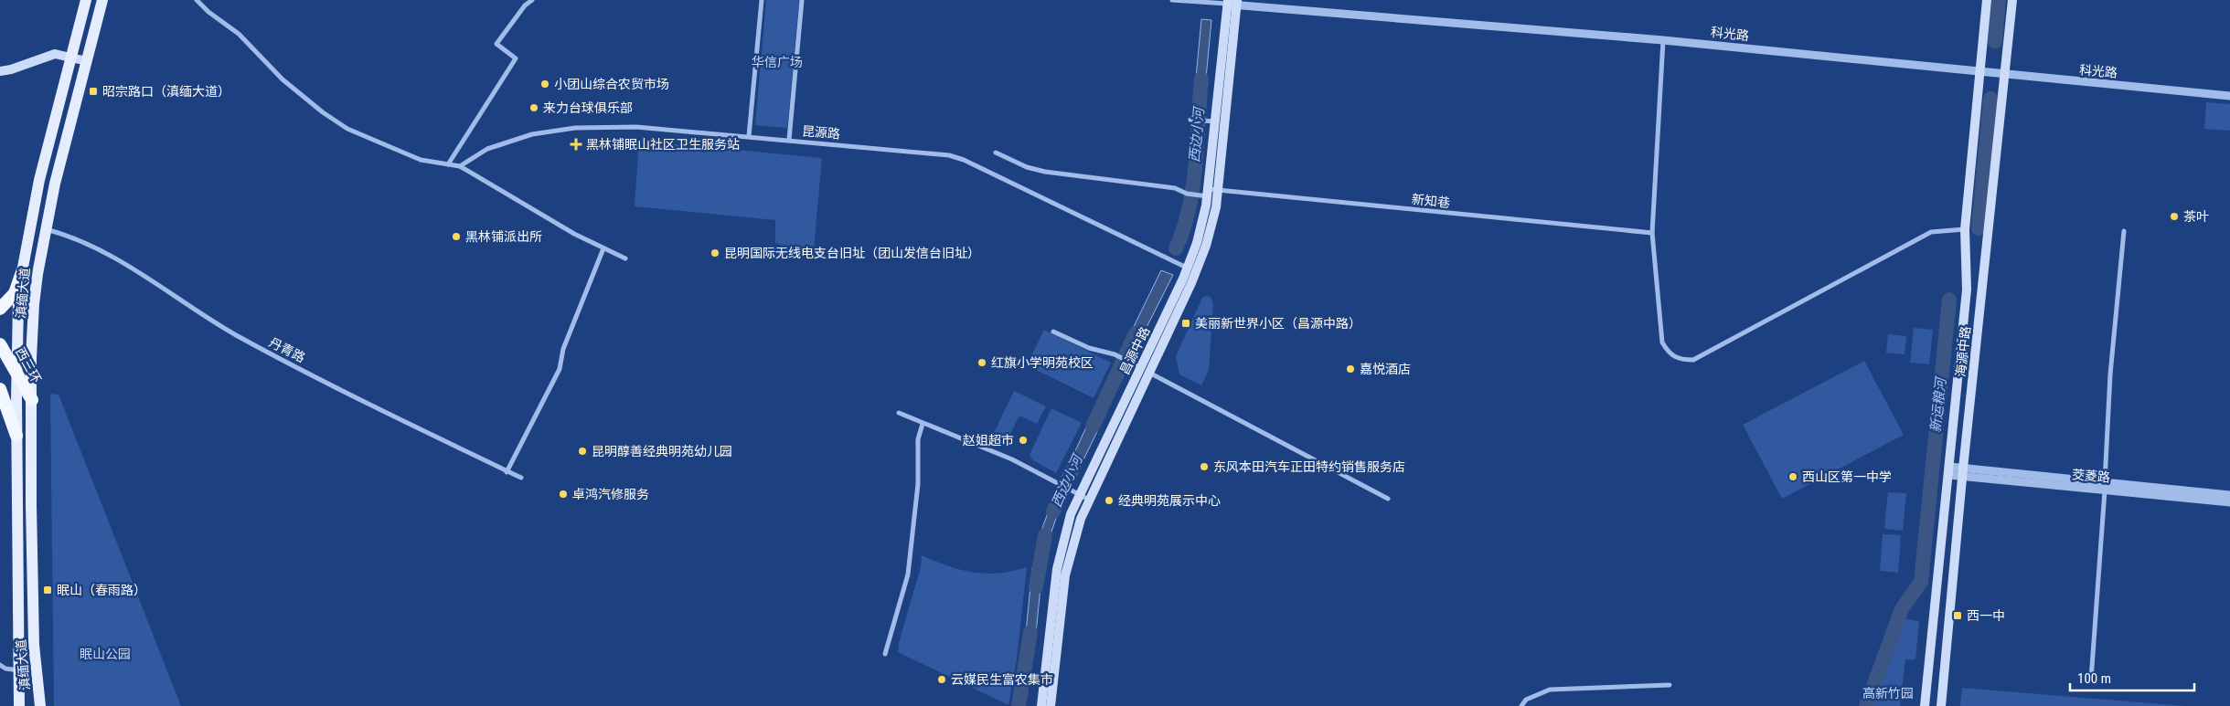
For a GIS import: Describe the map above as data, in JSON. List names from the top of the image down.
{
  "streets": {
    "highway": ["西三环"],
    "main road": ["滇缅大道", "昌源中路", "海源中路"],
    "street": [
      "科光路",
      "昆源路",
      "新知巷",
      "丹青路",
      "茭菱路"
    ]
  },
  "crossings": [
    ["科光路", "昌源中路"],
    ["科光路", "海源中路"],
    ["昆源路", "昌源中路"],
    ["新知巷", "昌源中路"],
    ["滇缅大道", "丹青路"],
    ["滇缅大道", "西三环"],
    ["海源中路", "茭菱路"]
  ],
  "water": ["西边小河", "新运粮河"],
  "parks": ["华信广场", "眠山公园", "高新竹园"],
  "places": {
    "other": [
      "小团山综合农贸市场",
      "来力台球俱乐部",
      "茶叶",
      "黑林铺派出所",
      "昆明国际无线电支台旧址（团山发信台旧址）",
      "红旗小学明苑校区",
      "嘉悦酒店",
      "赵姐超市",
      "昆明醇善经典明苑幼儿园",
      "东风本田汽车正田特约销售服务店",
      "西山区第一中学",
      "卓鸿汽修服务",
      "经典明苑展示中心",
      "云媒民生富农集市"
    ],
    "transit": [
      "昭宗路口（滇缅大道）",
      "美丽新世界小区（昌源中路）",
      "眠山（春雨路）",
      "西一中"
    ],
    "health": ["黑林铺眠山社区卫生服务站"]
  },
  "scale_bar": "100 m"
}
